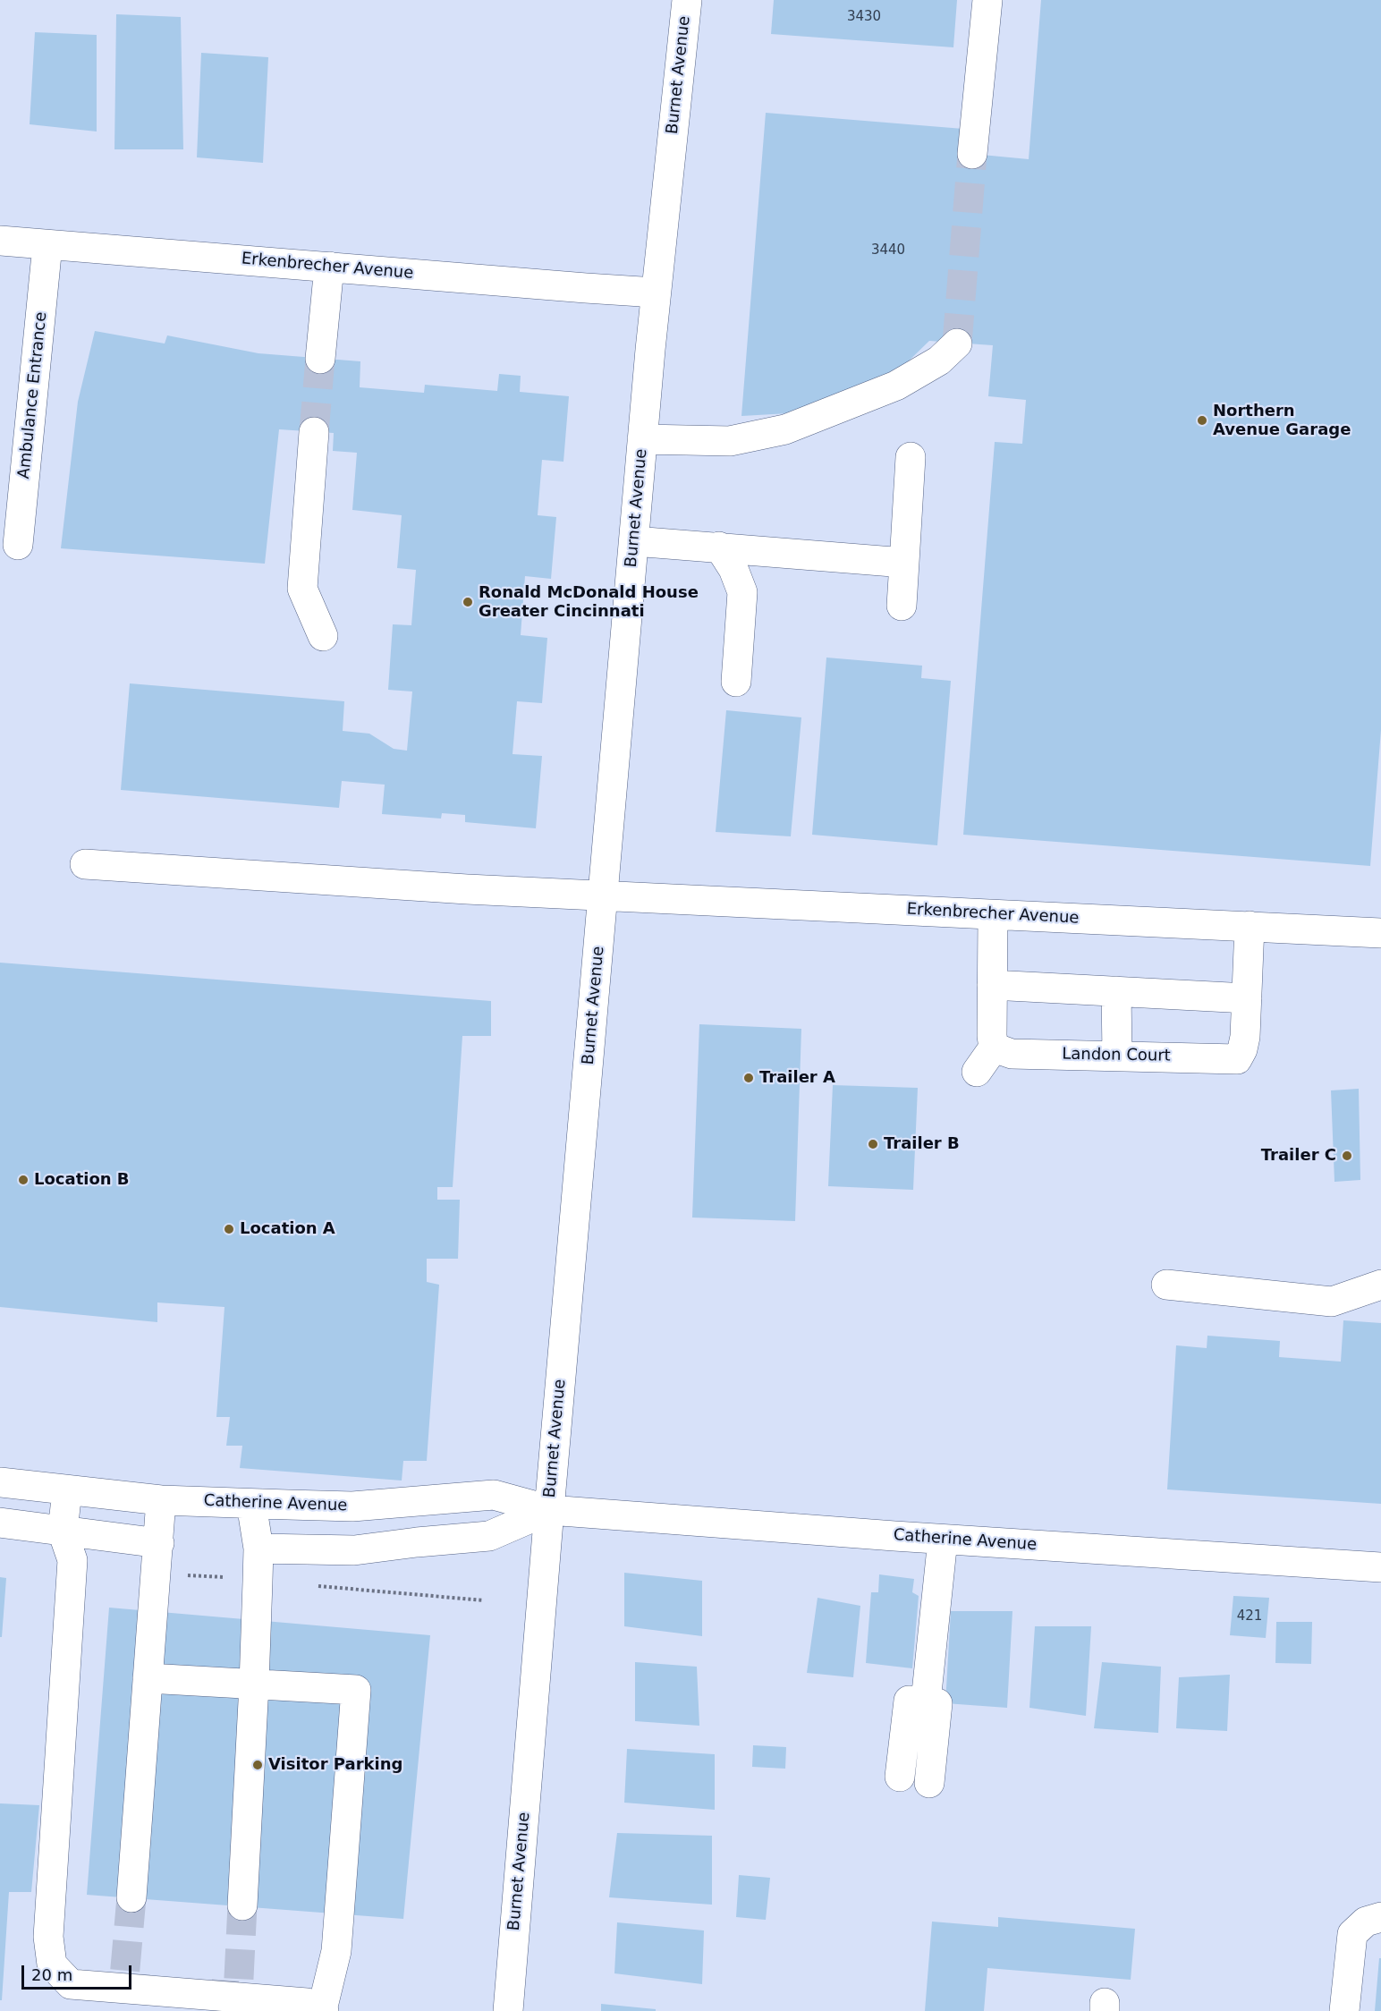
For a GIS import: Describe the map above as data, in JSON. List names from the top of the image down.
{
  "streets": {
    "street": [
      "Burnet Avenue",
      "Erkenbrecher Avenue",
      "Ambulance Entrance",
      "Landon Court",
      "Catherine Avenue"
    ]
  },
  "crossings": [
    ["Burnet Avenue", "Erkenbrecher Avenue"],
    ["Burnet Avenue", "Catherine Avenue"],
    ["Erkenbrecher Avenue", "Ambulance Entrance"],
    ["Erkenbrecher Avenue", "Landon Court"]
  ],
  "places": [
    "Northern Avenue Garage",
    "Ronald McDonald House Greater Cincinnati",
    "Trailer A",
    "Trailer B",
    "Trailer C",
    "Location B",
    "Location A",
    "Visitor Parking"
  ],
  "house_numbers": ["3430", "3440", "421"],
  "scale_bar": "20 m"
}
